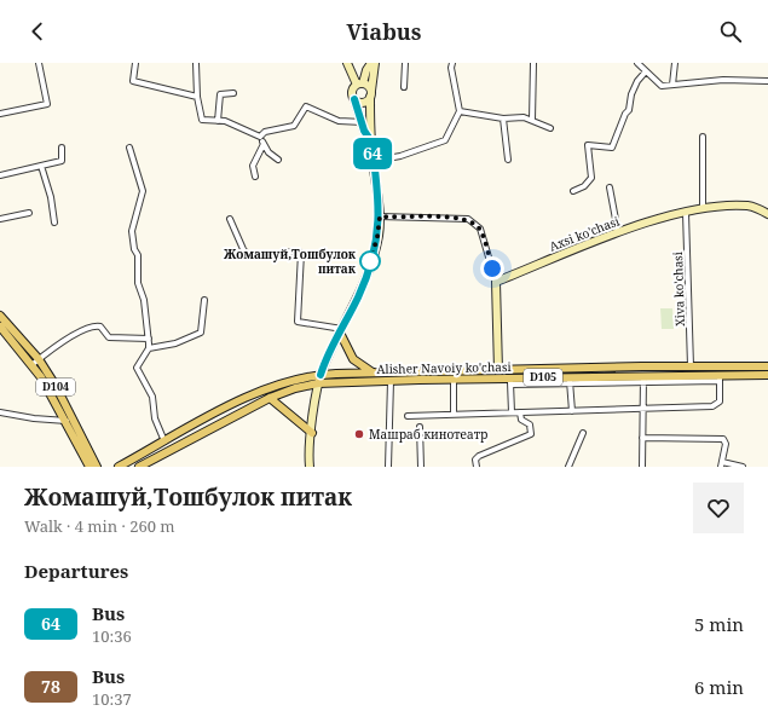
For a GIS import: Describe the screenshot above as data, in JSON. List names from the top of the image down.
{
  "streets": {
    "main road": [
      "Axsi ko'chasi",
      "Alisher Navoiy ko'chasi",
      "D105",
      "D104"
    ],
    "street": ["Xiva ko'chasi"]
  },
  "crossings": [
    ["Axsi ko'chasi", "Xiva ko'chasi"],
    ["Xiva ko'chasi", "Alisher Navoiy ko'chasi"],
    ["Alisher Navoiy ko'chasi", "D105"]
  ],
  "places": ["Жомашуй,Тошбулок питак", "Машраб кинотеатр"],
  "lines": ["bus line 64"],
  "page": {
    "header": "Viabus",
    "on_map": "64",
    "heading": [
      ["Жомашуй,Тошбулок питак", "Walk · 4 min · 260 m"],
      "Departures"
    ],
    "list": [
      {
        "mark": "64",
        "name": "Bus",
        "note": "10:36",
        "value": "5 min"
      },
      {
        "mark": "78",
        "name": "Bus",
        "note": "10:37",
        "value": "6 min"
      }
    ]
  }
}
